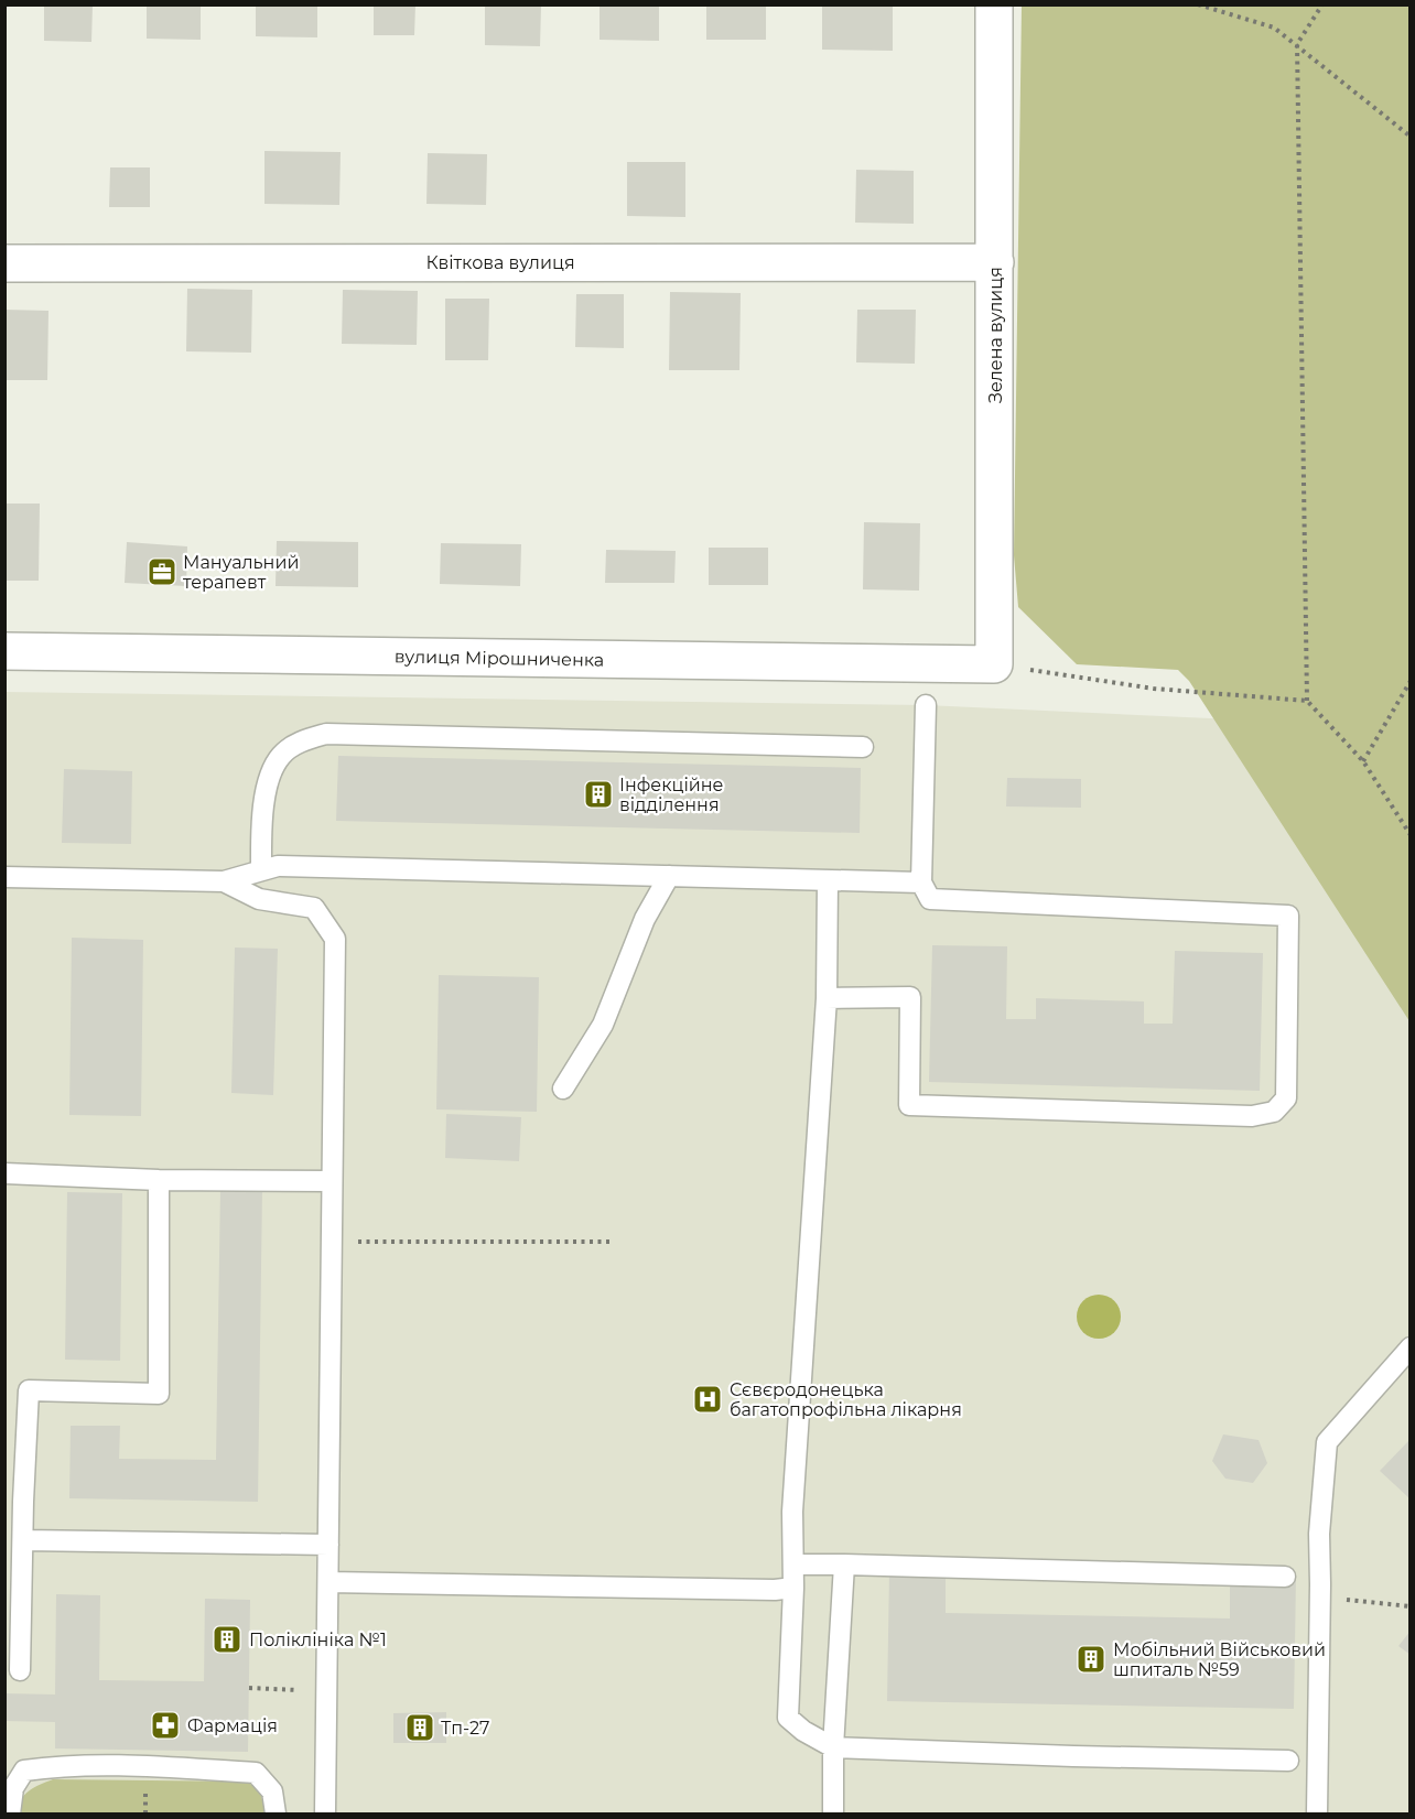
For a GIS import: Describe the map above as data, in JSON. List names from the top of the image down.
{
  "streets": {
    "street": ["Квіткова вулиця", "Зелена вулиця", "вулиця Мірошниченка"]
  },
  "crossings": [
    ["Квіткова вулиця", "Зелена вулиця"],
    ["Зелена вулиця", "вулиця Мірошниченка"]
  ],
  "places": {
    "office": ["Мануальний терапевт"],
    "building": [
      "Інфекційне відділення",
      "Поліклініка №1",
      "Мобільний Військовий шпиталь №59",
      "Тп-27"
    ],
    "hospital": ["Сєвєродонецька багатопрофільна лікарня"],
    "pharmacy": ["Фармація"]
  }
}
